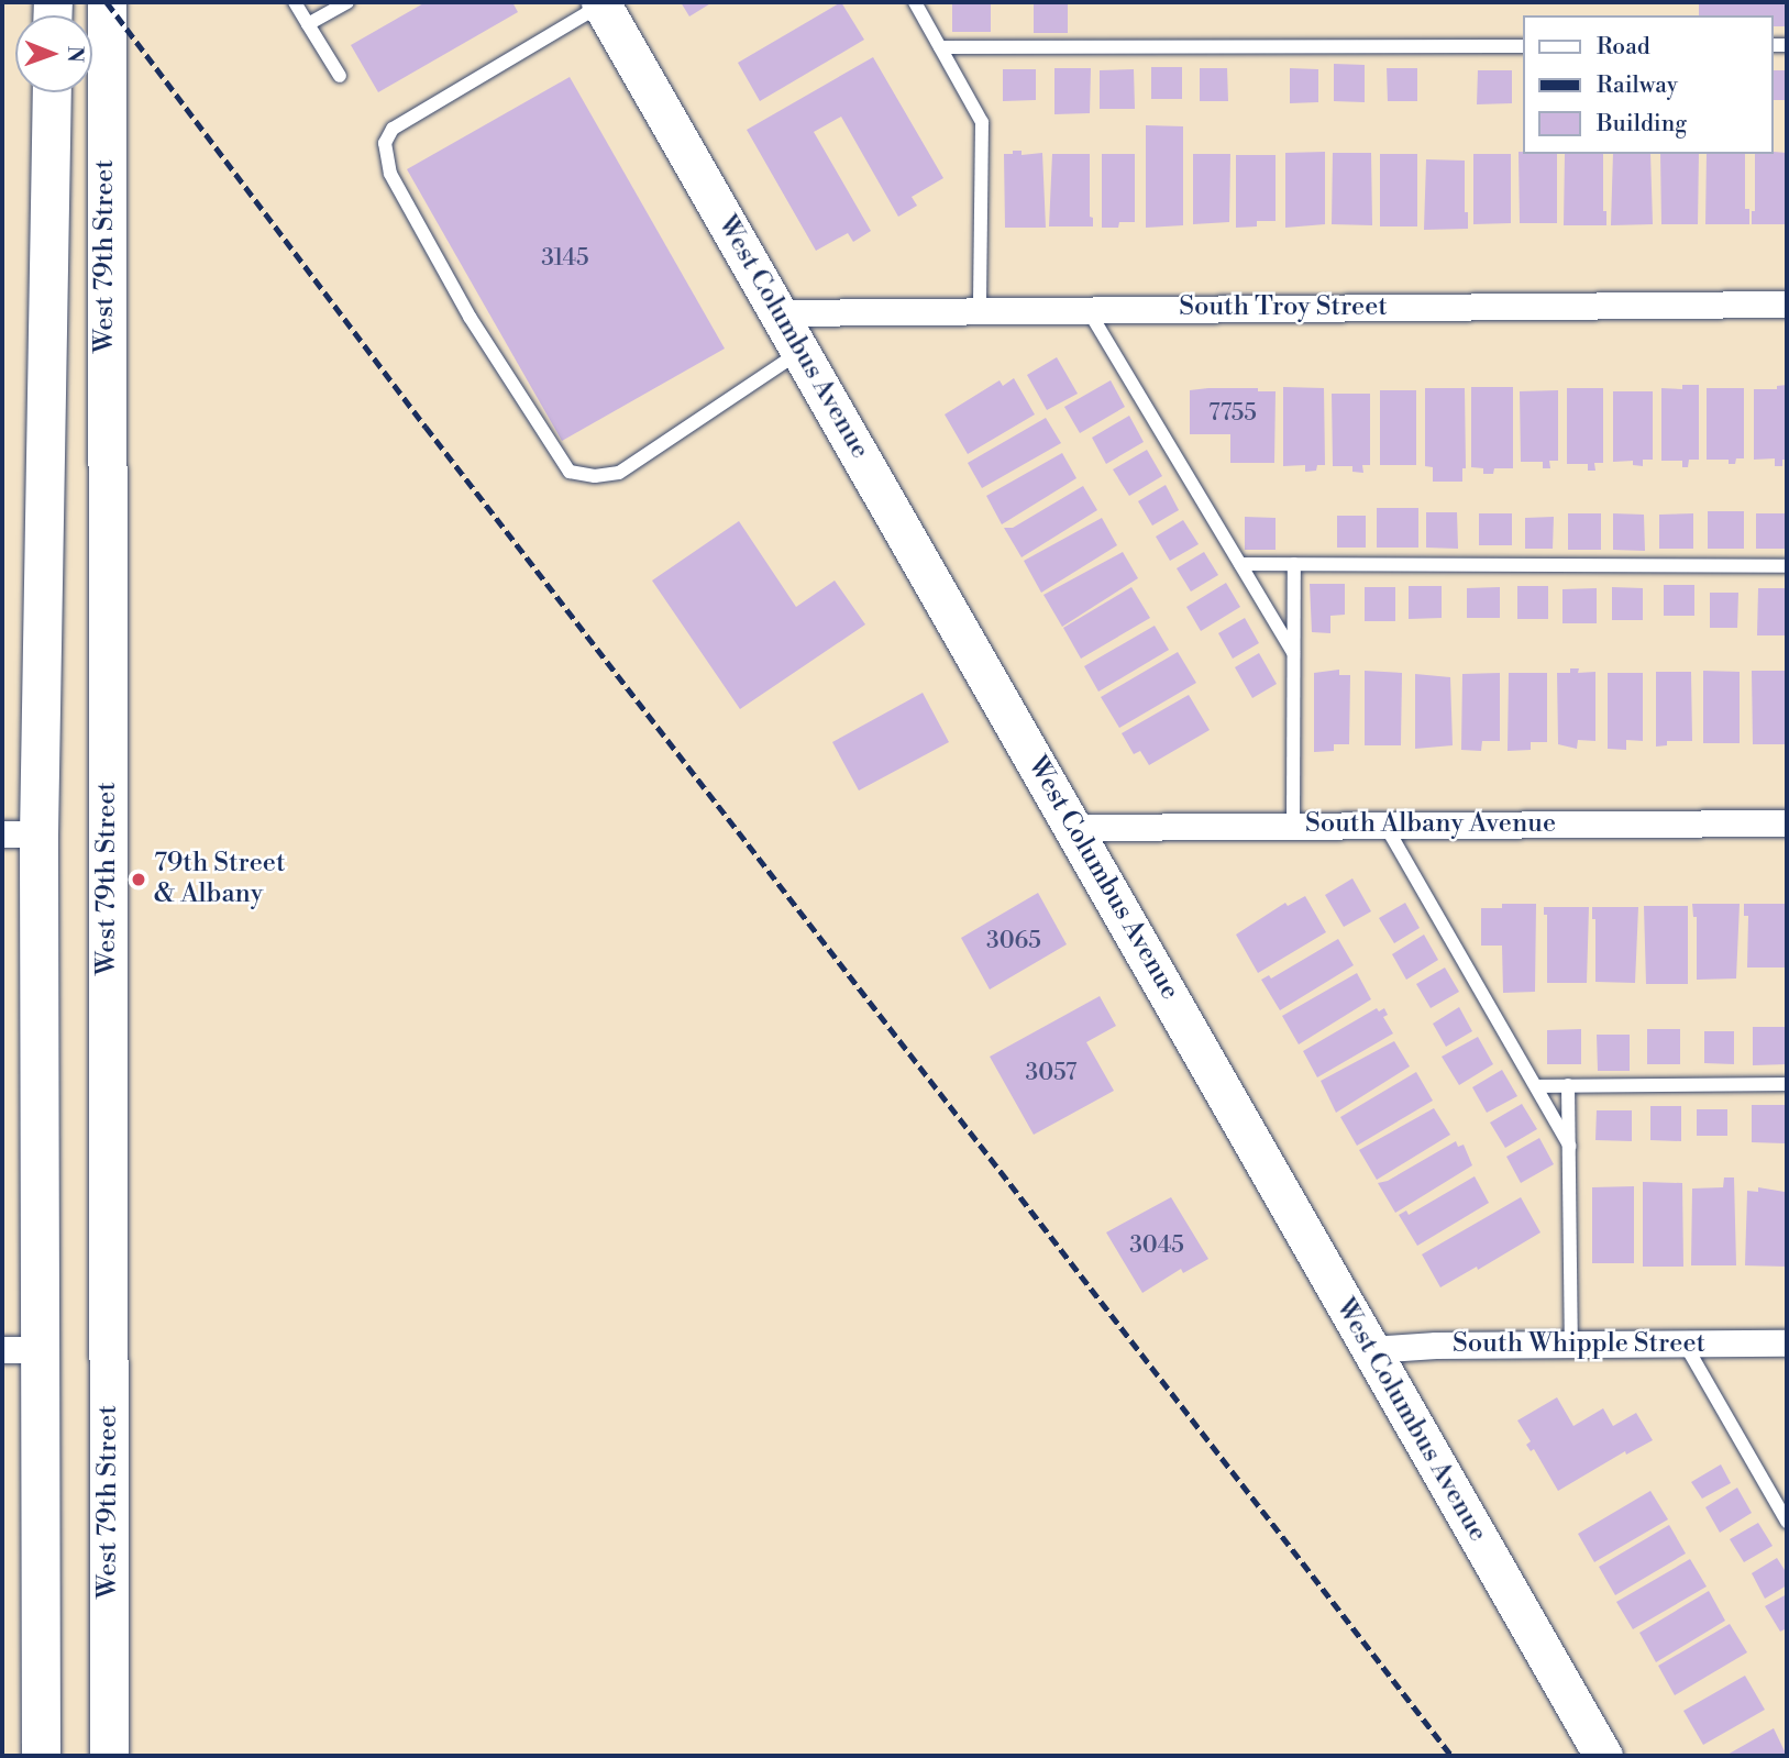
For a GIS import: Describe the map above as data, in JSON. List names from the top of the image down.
{
  "streets": {
    "main road": ["West 79th Street", "West Columbus Avenue"],
    "street": ["South Troy Street", "South Albany Avenue", "South Whipple Street"]
  },
  "crossings": [
    ["South Troy Street", "West Columbus Avenue"],
    ["West Columbus Avenue", "South Albany Avenue"],
    ["West Columbus Avenue", "South Whipple Street"]
  ],
  "places": ["79th Street & Albany"],
  "house_numbers": [
    "3145",
    "7755",
    "3065",
    "3057",
    "3045"
  ],
  "legend": ["Road", "Railway", "Building"],
  "north": "right"
}
